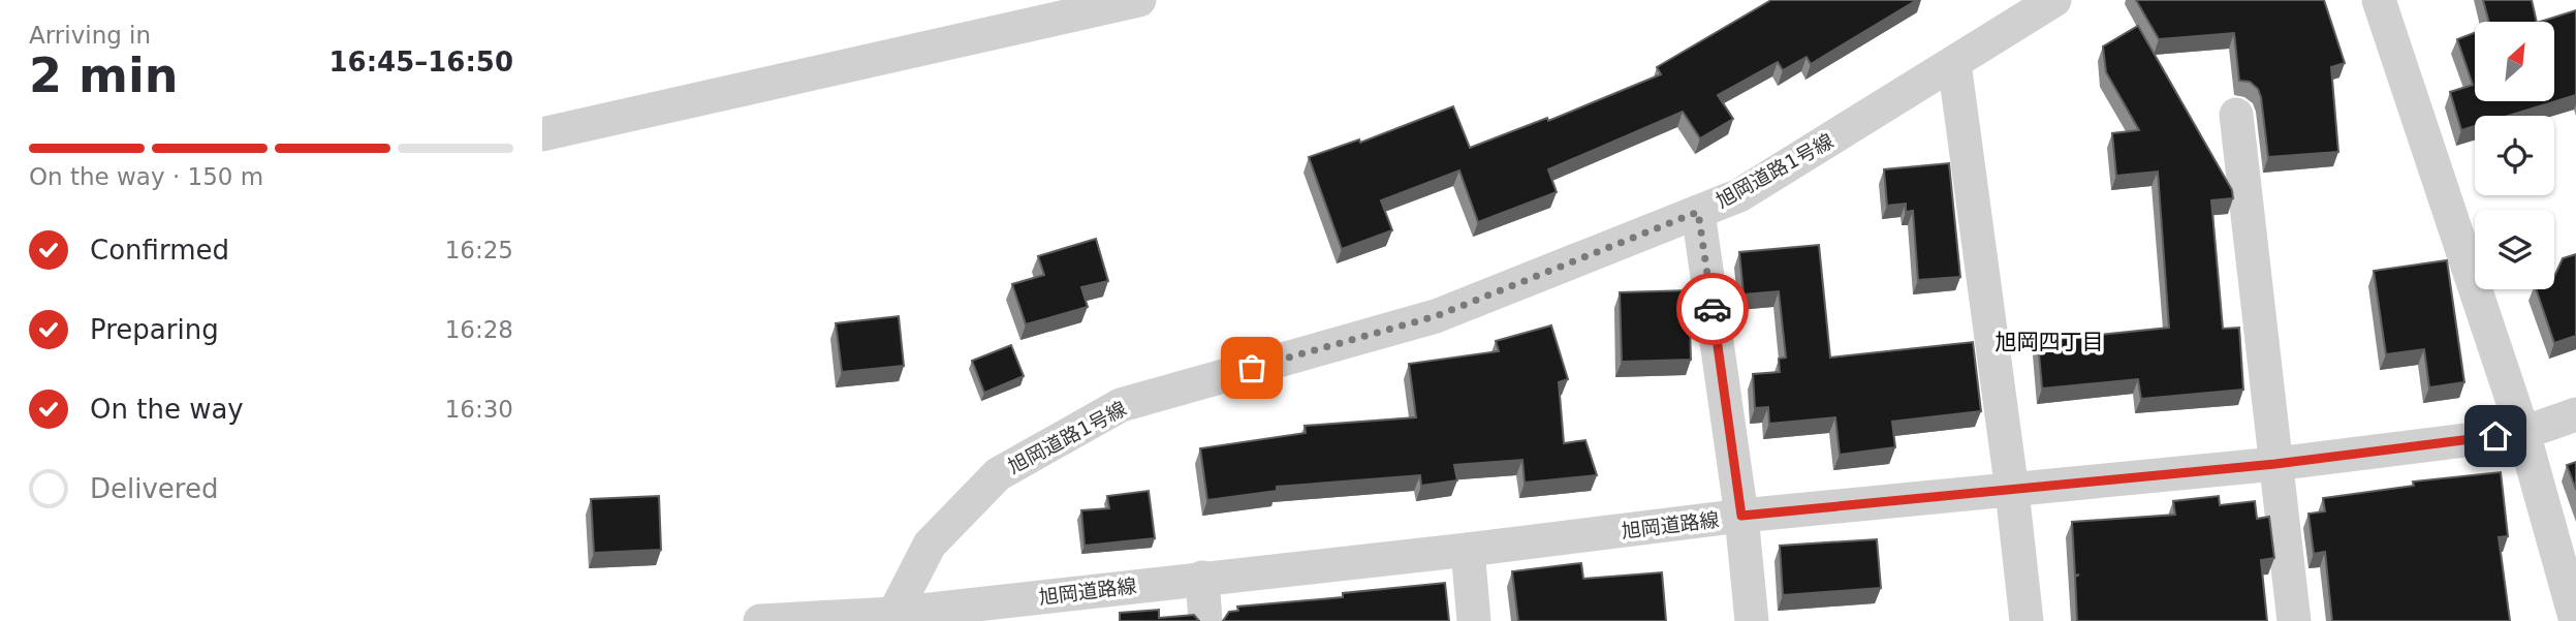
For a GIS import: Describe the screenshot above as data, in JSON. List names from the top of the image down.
{
  "streets": {
    "street": ["旭岡道路1号線", "旭岡道路線"]
  },
  "crossings": [
    ["旭岡道路1号線", "旭岡道路線"]
  ],
  "districts": ["旭岡四丁目"],
  "north": "top right",
  "page": {
    "heading": ["2 min", "Arriving in", "16:45–16:50"],
    "bar": "On the way · 150 m",
    "list": [
      ["Confirmed", "16:25"],
      ["Preparing", "16:28"],
      ["On the way", "16:30"],
      "Delivered"
    ]
  }
}
